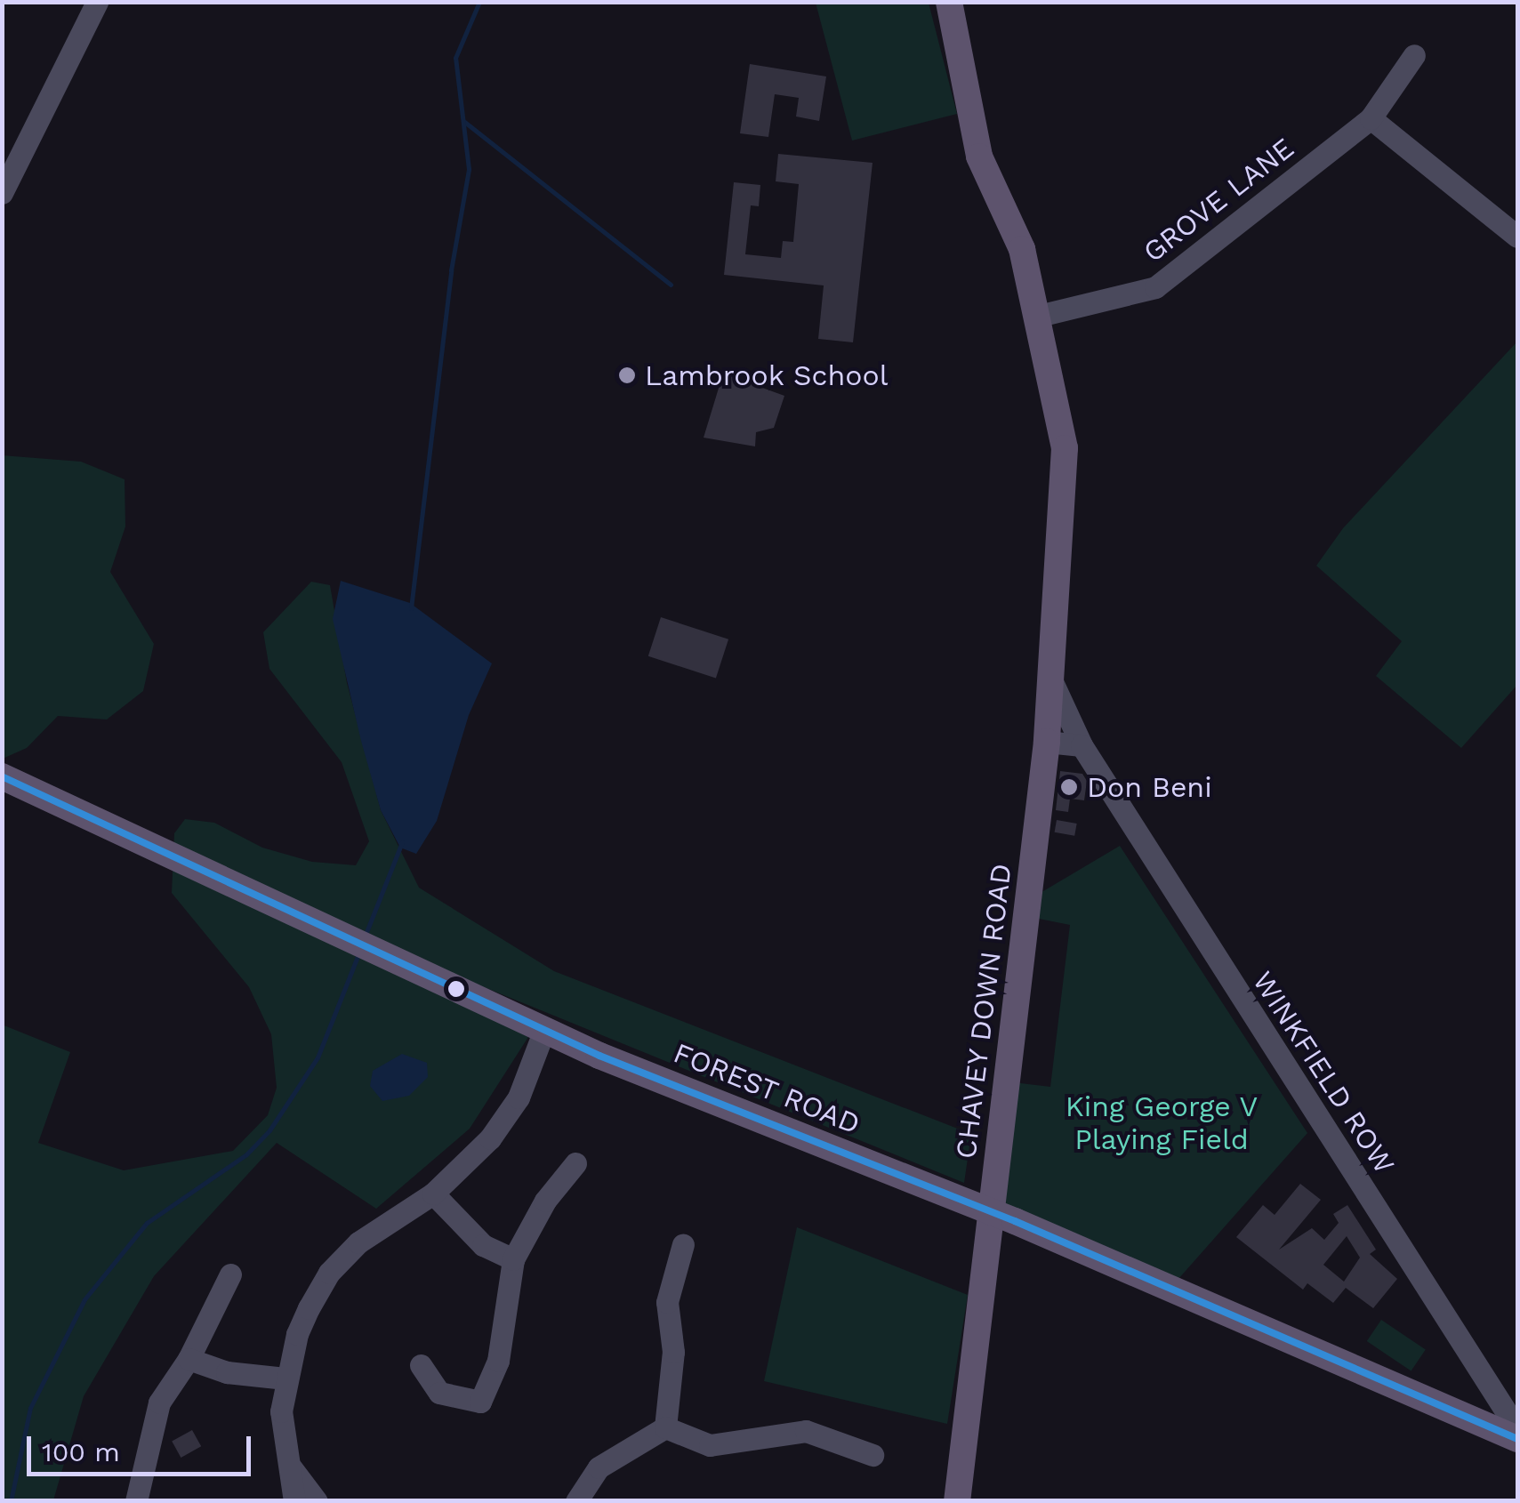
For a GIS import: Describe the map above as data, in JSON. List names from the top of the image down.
{
  "streets": {
    "main road": ["CHAVEY DOWN ROAD", "WINKFIELD ROW", "FOREST ROAD"],
    "street": ["GROVE LANE"]
  },
  "crossings": [
    ["GROVE LANE", "WINKFIELD ROW"],
    ["CHAVEY DOWN ROAD", "WINKFIELD ROW"],
    ["CHAVEY DOWN ROAD", "FOREST ROAD"]
  ],
  "parks": ["King George V Playing Field"],
  "places": ["Lambrook School", "Don Beni"],
  "scale_bar": "100 m"
}
